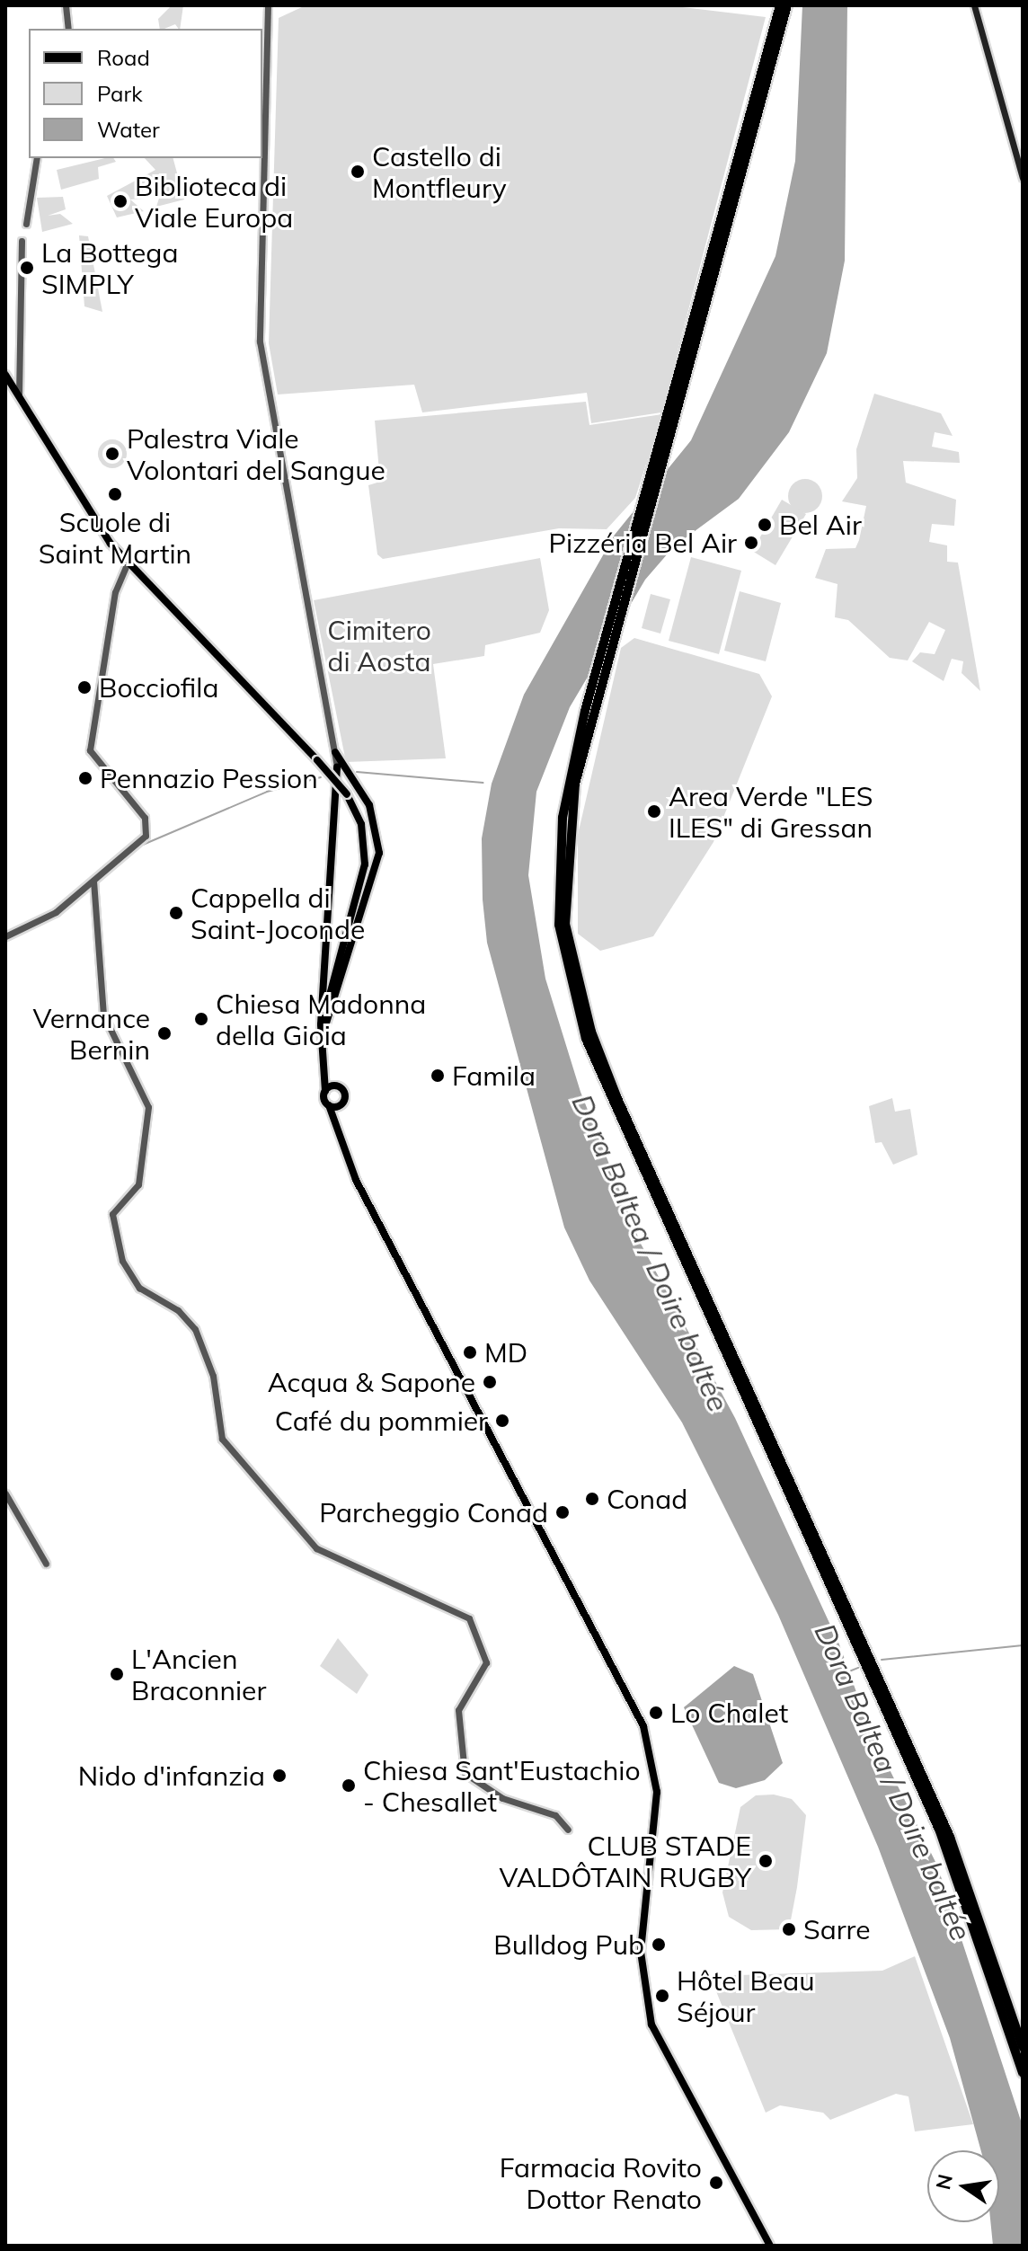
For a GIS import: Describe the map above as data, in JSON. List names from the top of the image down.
{
  "water": ["Dora Baltea / Doire baltée"],
  "parks": ["Cimitero di Aosta"],
  "places": [
    "Castello di Montfleury",
    "Biblioteca di Viale Europa",
    "La Bottega SIMPLY",
    "Palestra Viale Volontari del Sangue",
    "Scuole di Saint Martin",
    "Bel Air",
    "Pizzéria Bel Air",
    "Bocciofila",
    "Pennazio Pession",
    "Area Verde \"LES ILES\" di Gressan",
    "Cappella di Saint-Joconde",
    "Chiesa Madonna della Gioia",
    "Vernance Bernin",
    "Famila",
    "MD",
    "Acqua & Sapone",
    "Café du pommier",
    "Conad",
    "Parcheggio Conad",
    "L'Ancien Braconnier",
    "Lo Chalet",
    "Nido d'infanzia",
    "Chiesa Sant'Eustachio - Chesallet",
    "CLUB STADE VALDÔTAIN RUGBY",
    "Sarre",
    "Bulldog Pub",
    "Hôtel Beau Séjour",
    "Farmacia Rovito Dottor Renato"
  ],
  "legend": ["Road", "Park", "Water"],
  "north": "left"
}
